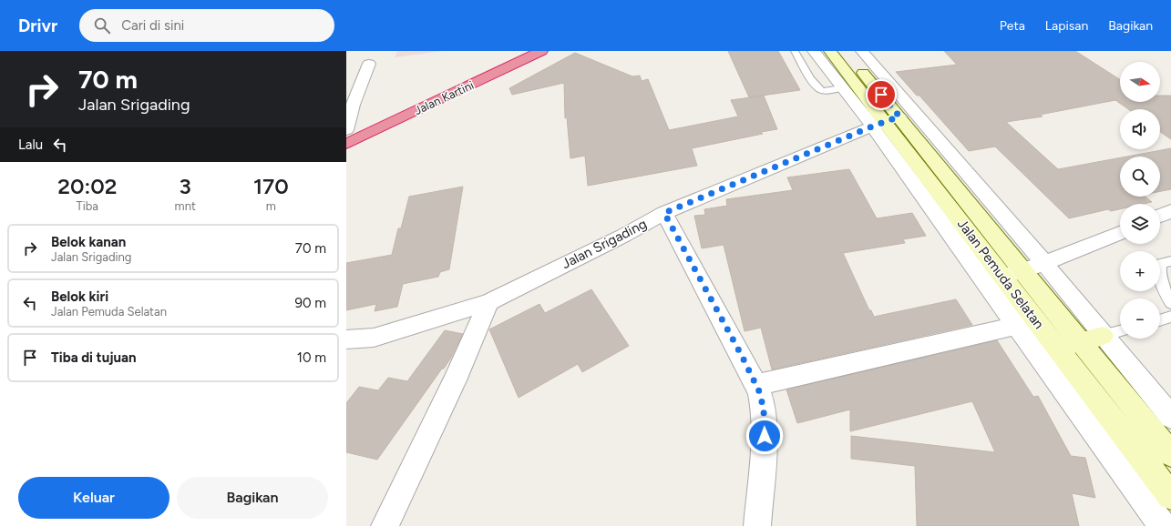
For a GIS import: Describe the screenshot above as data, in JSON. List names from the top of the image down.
{
  "streets": {
    "highway": ["Jalan Kartini"],
    "main road": ["Jalan Pemuda Selatan"],
    "street": ["Jalan Srigading"]
  },
  "crossings": [
    ["Jalan Srigading", "Jalan Pemuda Selatan"]
  ],
  "north": "right",
  "page": {
    "header": "Drivr",
    "search": "Cari di sini",
    "nav": ["Peta", "Lapisan", "Bagikan"],
    "turn": ["70 m", "Jalan Srigading"],
    "map_buttons": ["+", "−"],
    "then": "Lalu",
    "eta": [
      "20:02",
      "Tiba",
      "3",
      "mnt",
      "170",
      "m"
    ],
    "list": [
      {
        "name": "Belok kanan",
        "note": "Jalan Srigading",
        "value": "70 m"
      },
      {
        "name": "Belok kiri",
        "note": "Jalan Pemuda Selatan",
        "value": "90 m"
      },
      {
        "name": "Tiba di tujuan",
        "value": "10 m"
      }
    ],
    "buttons": ["Keluar", "Bagikan"]
  }
}
